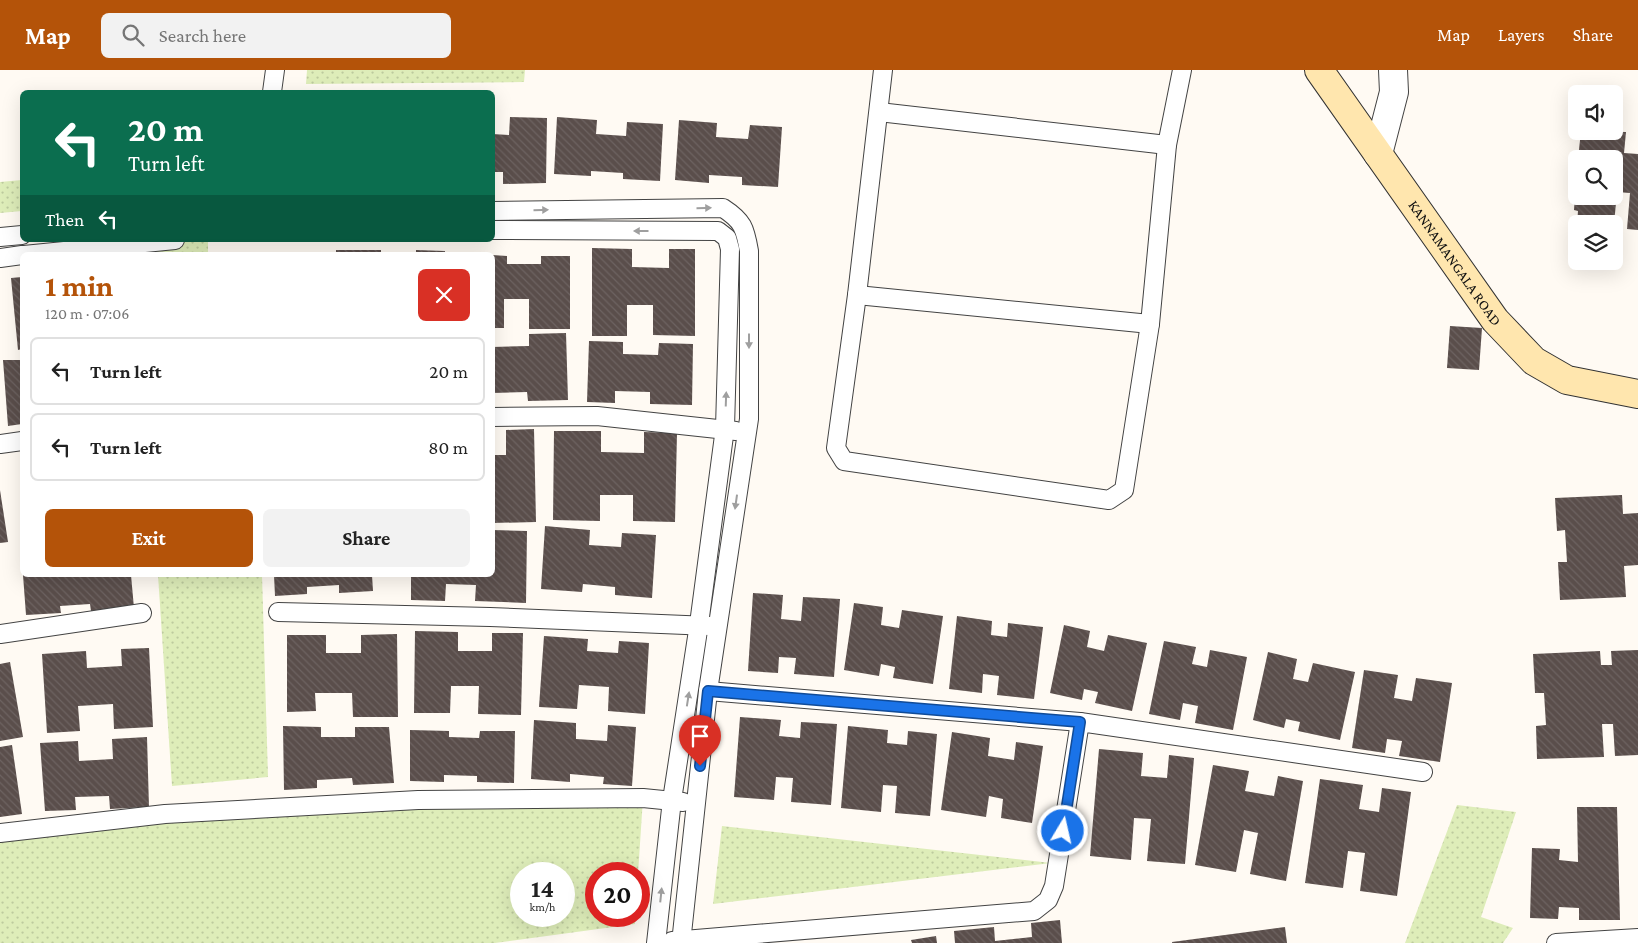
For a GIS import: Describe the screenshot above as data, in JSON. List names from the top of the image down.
{
  "streets": {
    "main road": ["KANNAMANGALA ROAD"]
  },
  "page": {
    "header": "Map",
    "search": "Search here",
    "nav": ["Map", "Layers", "Share"],
    "turn": ["20 m", "Turn left"],
    "then": "Then",
    "heading": ["1 min", "120 m · 07:06"],
    "list": [
      {
        "name": "Turn left",
        "value": "20 m"
      },
      {
        "name": "Turn left",
        "value": "80 m"
      }
    ],
    "buttons": ["Exit", "Share"],
    "speed": "14 km/h",
    "limit": "20"
  }
}
